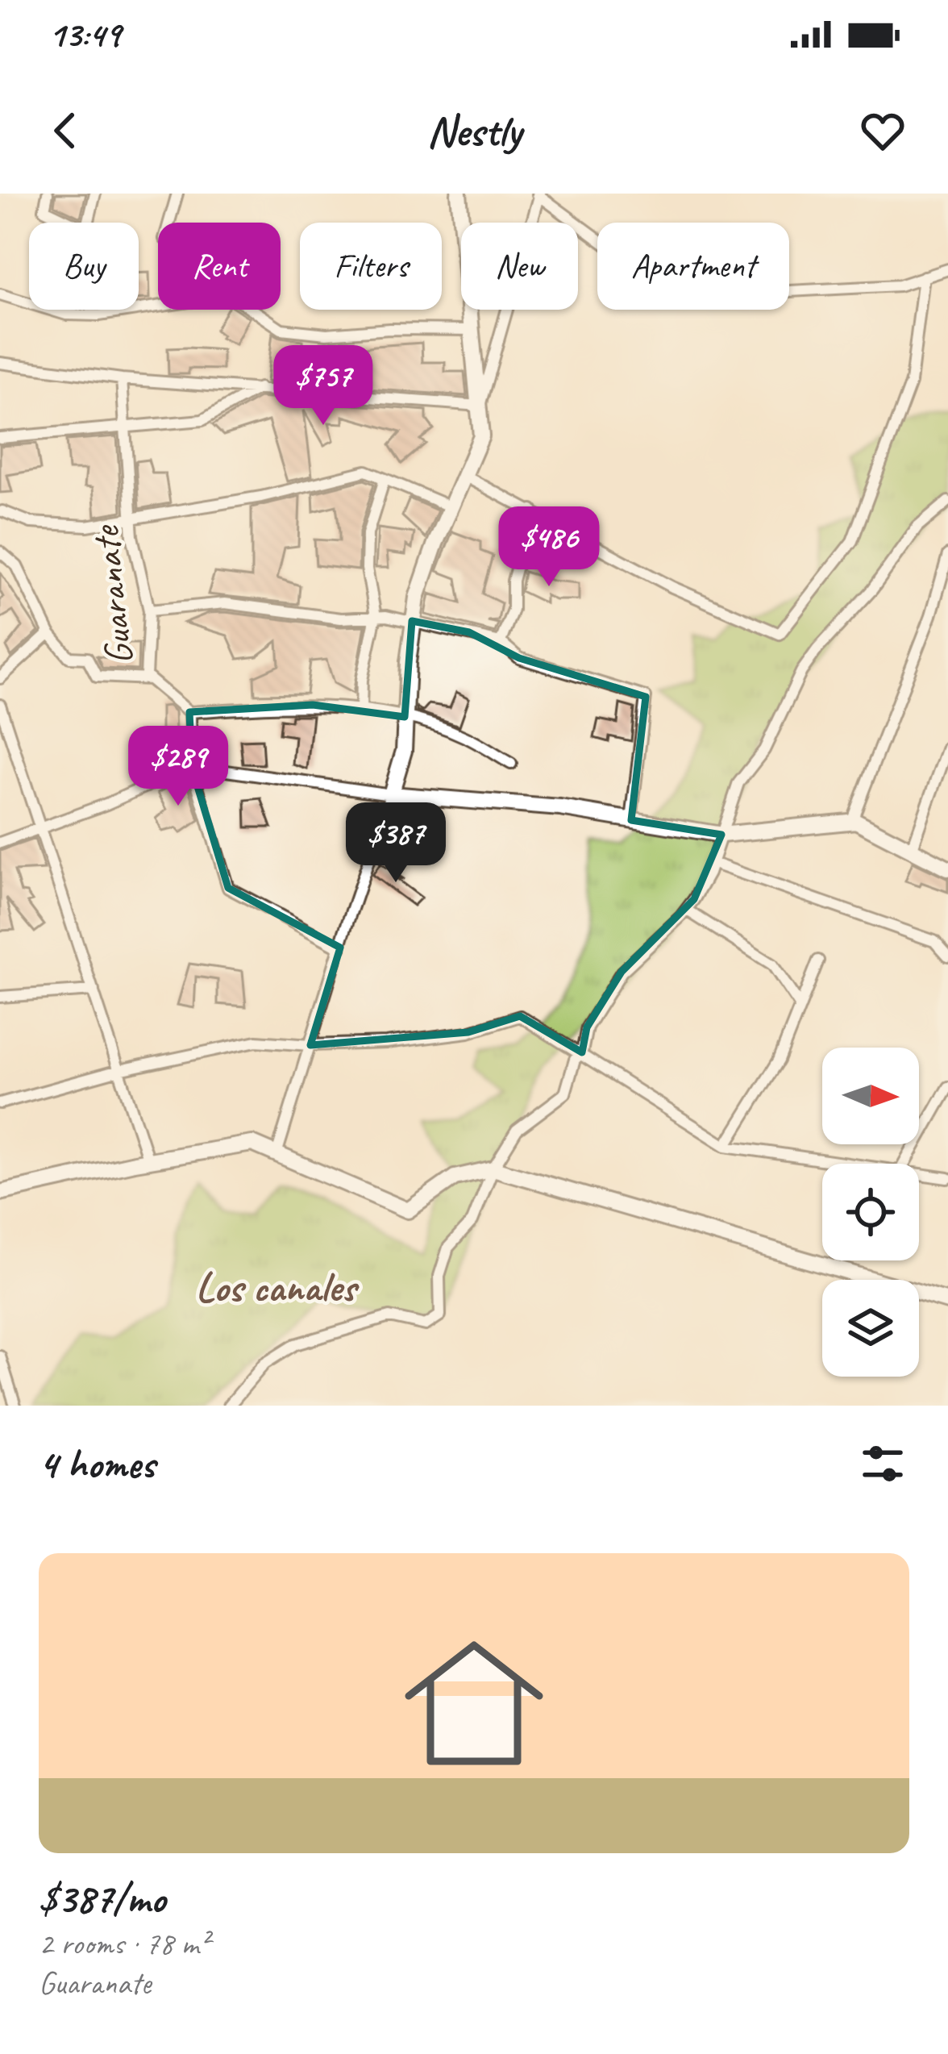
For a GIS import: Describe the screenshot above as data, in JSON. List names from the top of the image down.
{
  "streets": {
    "street": ["Guaranate"]
  },
  "districts": ["Los canales"],
  "north": "right",
  "page": {
    "status": "13:49",
    "header": "Nestly",
    "chip": [
      "Buy",
      "Rent",
      "Filters",
      "New",
      "Apartment"
    ],
    "price": [
      "$757",
      "$486",
      "$289",
      "$387"
    ],
    "heading": "4 homes",
    "list": [
      {
        "name": "$387/mo",
        "note": "2 rooms · 78 m² · Guaranate"
      }
    ]
  }
}
